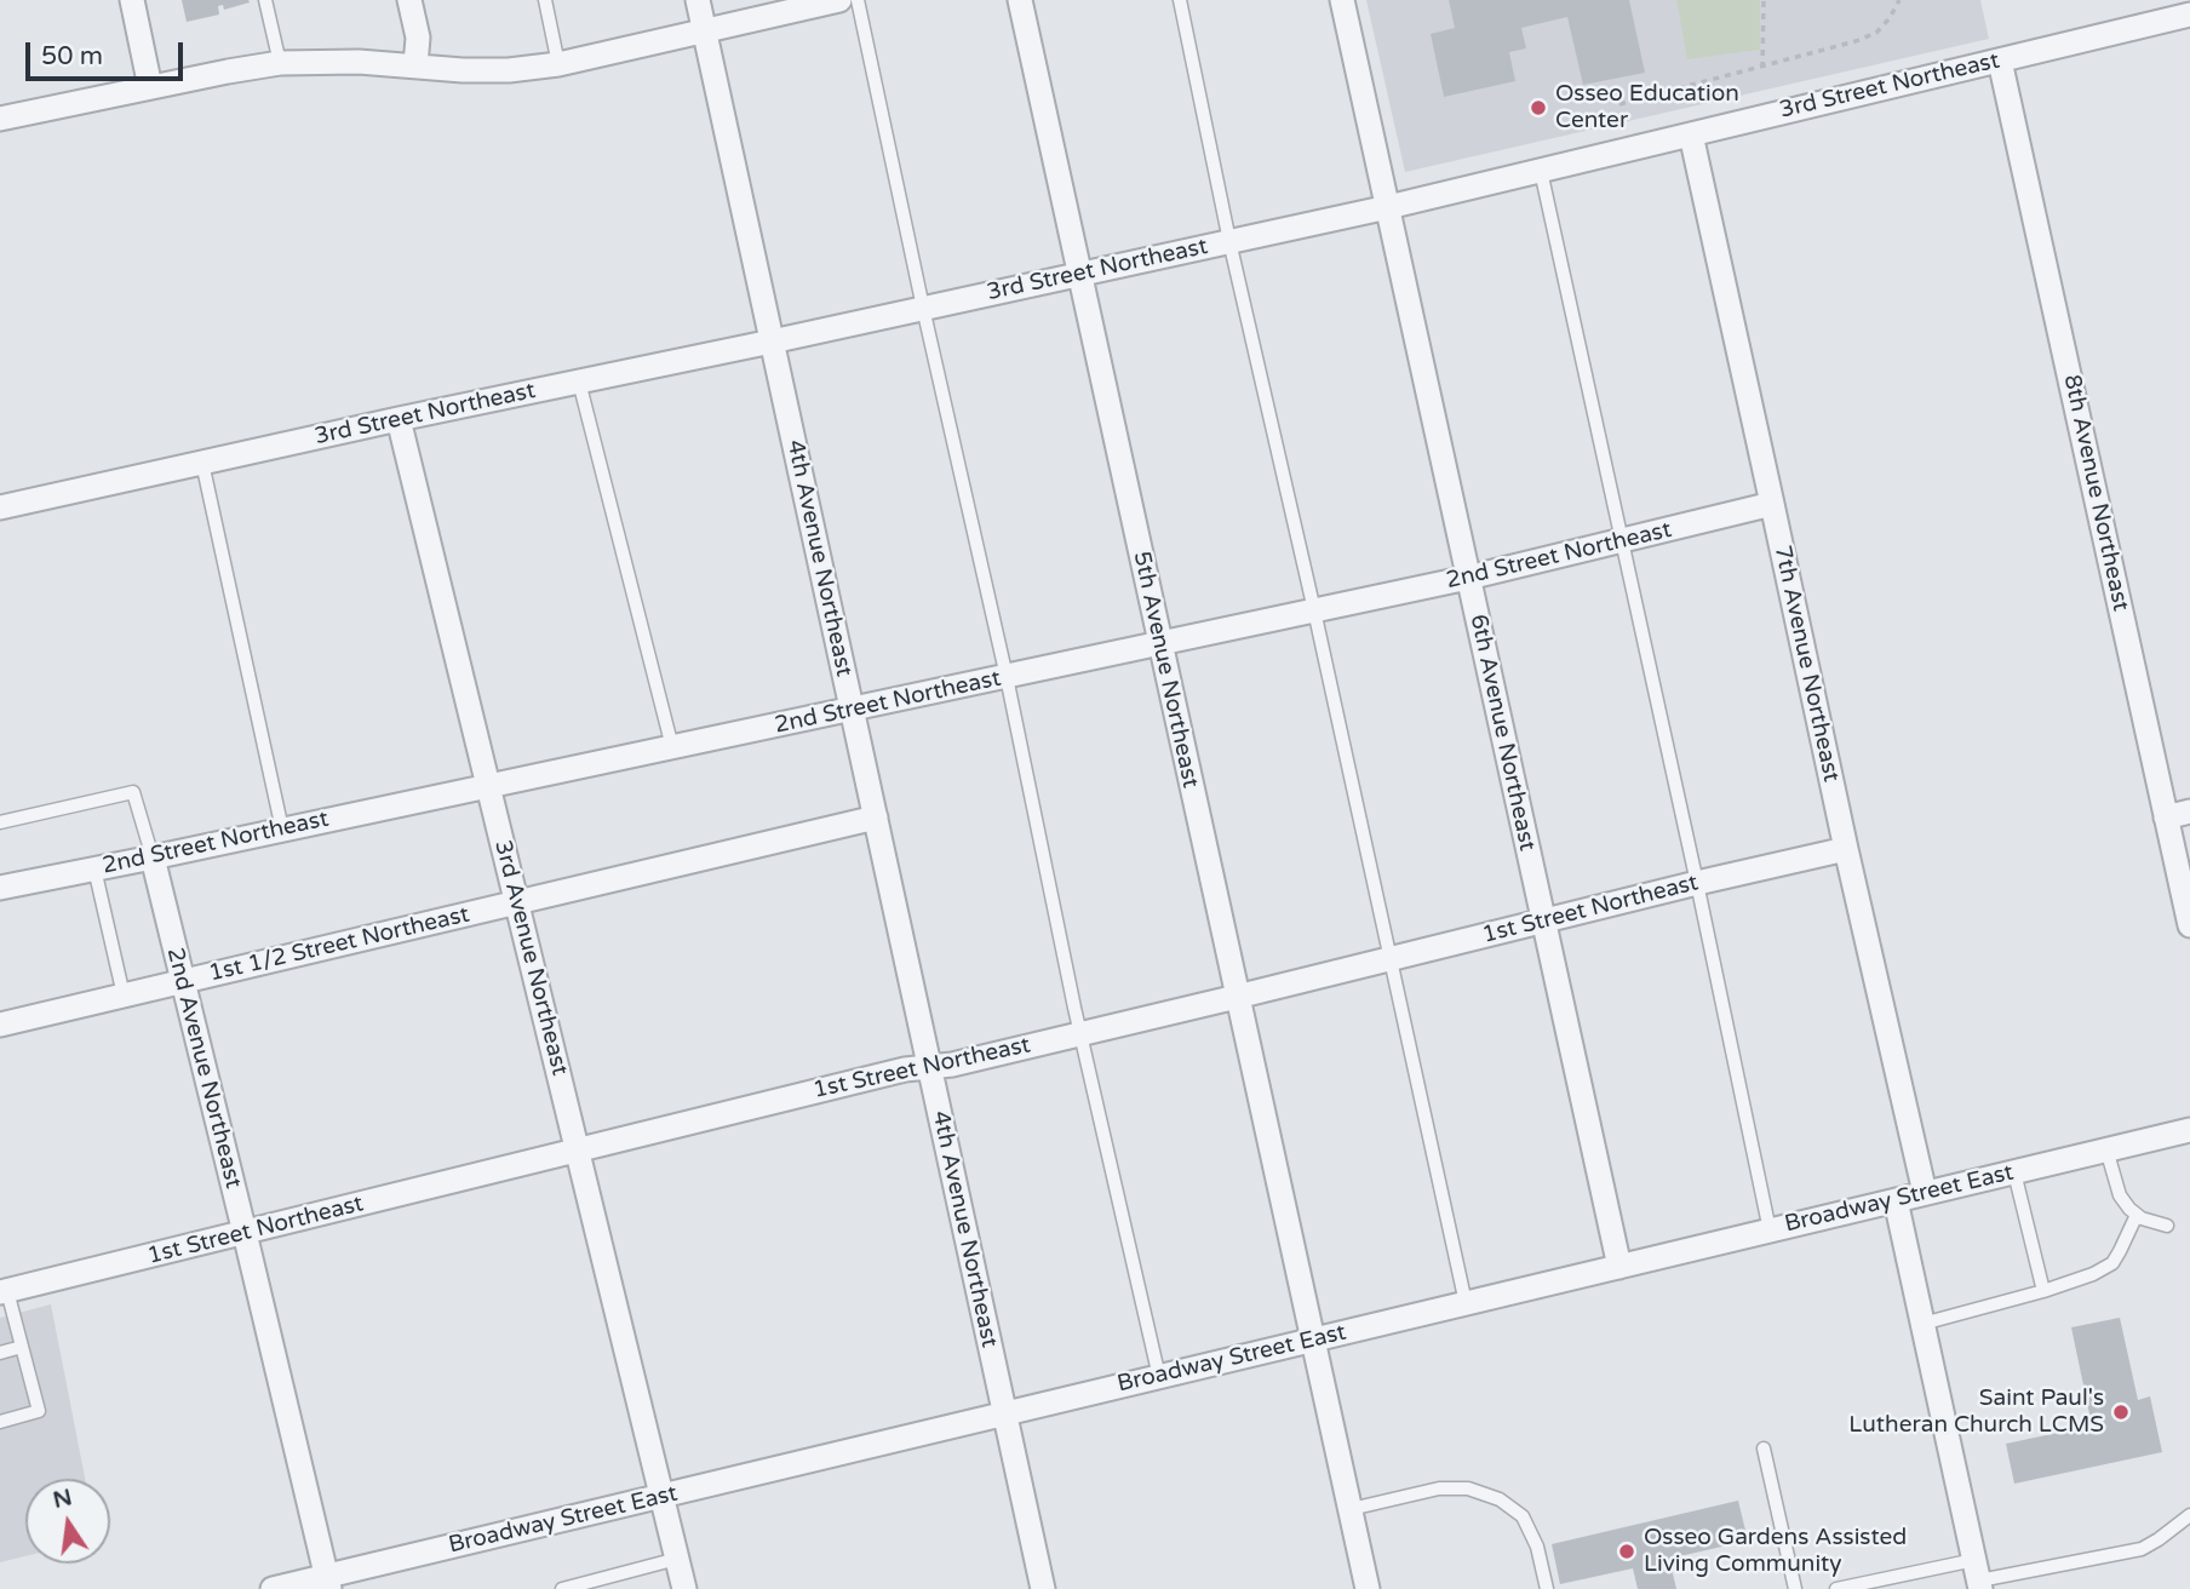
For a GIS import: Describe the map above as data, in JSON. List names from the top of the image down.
{
  "streets": {
    "street": [
      "3rd Street Northeast",
      "8th Avenue Northeast",
      "2nd Street Northeast",
      "4th Avenue Northeast",
      "7th Avenue Northeast",
      "5th Avenue Northeast",
      "6th Avenue Northeast",
      "1st Street Northeast",
      "1st 1/2 Street Northeast",
      "3rd Avenue Northeast",
      "2nd Avenue Northeast",
      "Broadway Street East"
    ]
  },
  "crossings": [
    ["3rd Street Northeast", "8th Avenue Northeast"],
    ["3rd Street Northeast", "4th Avenue Northeast"],
    ["3rd Street Northeast", "7th Avenue Northeast"],
    ["3rd Street Northeast", "5th Avenue Northeast"],
    ["3rd Street Northeast", "6th Avenue Northeast"],
    ["3rd Street Northeast", "3rd Avenue Northeast"],
    ["2nd Street Northeast", "4th Avenue Northeast"],
    ["2nd Street Northeast", "7th Avenue Northeast"],
    ["2nd Street Northeast", "5th Avenue Northeast"],
    ["2nd Street Northeast", "6th Avenue Northeast"],
    ["2nd Street Northeast", "3rd Avenue Northeast"],
    ["2nd Street Northeast", "2nd Avenue Northeast"],
    ["4th Avenue Northeast", "1st Street Northeast"],
    ["4th Avenue Northeast", "1st 1/2 Street Northeast"],
    ["4th Avenue Northeast", "Broadway Street East"],
    ["7th Avenue Northeast", "1st Street Northeast"],
    ["7th Avenue Northeast", "Broadway Street East"],
    ["5th Avenue Northeast", "1st Street Northeast"],
    ["5th Avenue Northeast", "Broadway Street East"],
    ["6th Avenue Northeast", "1st Street Northeast"],
    ["6th Avenue Northeast", "Broadway Street East"],
    ["1st Street Northeast", "3rd Avenue Northeast"],
    ["1st Street Northeast", "2nd Avenue Northeast"],
    ["1st 1/2 Street Northeast", "3rd Avenue Northeast"],
    ["1st 1/2 Street Northeast", "2nd Avenue Northeast"],
    ["3rd Avenue Northeast", "Broadway Street East"],
    ["2nd Avenue Northeast", "Broadway Street East"]
  ],
  "places": ["Osseo Education Center", "Saint Paul's Lutheran Church LCMS", "Osseo Gardens Assisted Living Community"],
  "scale_bar": "50 m",
  "north": "top"
}
